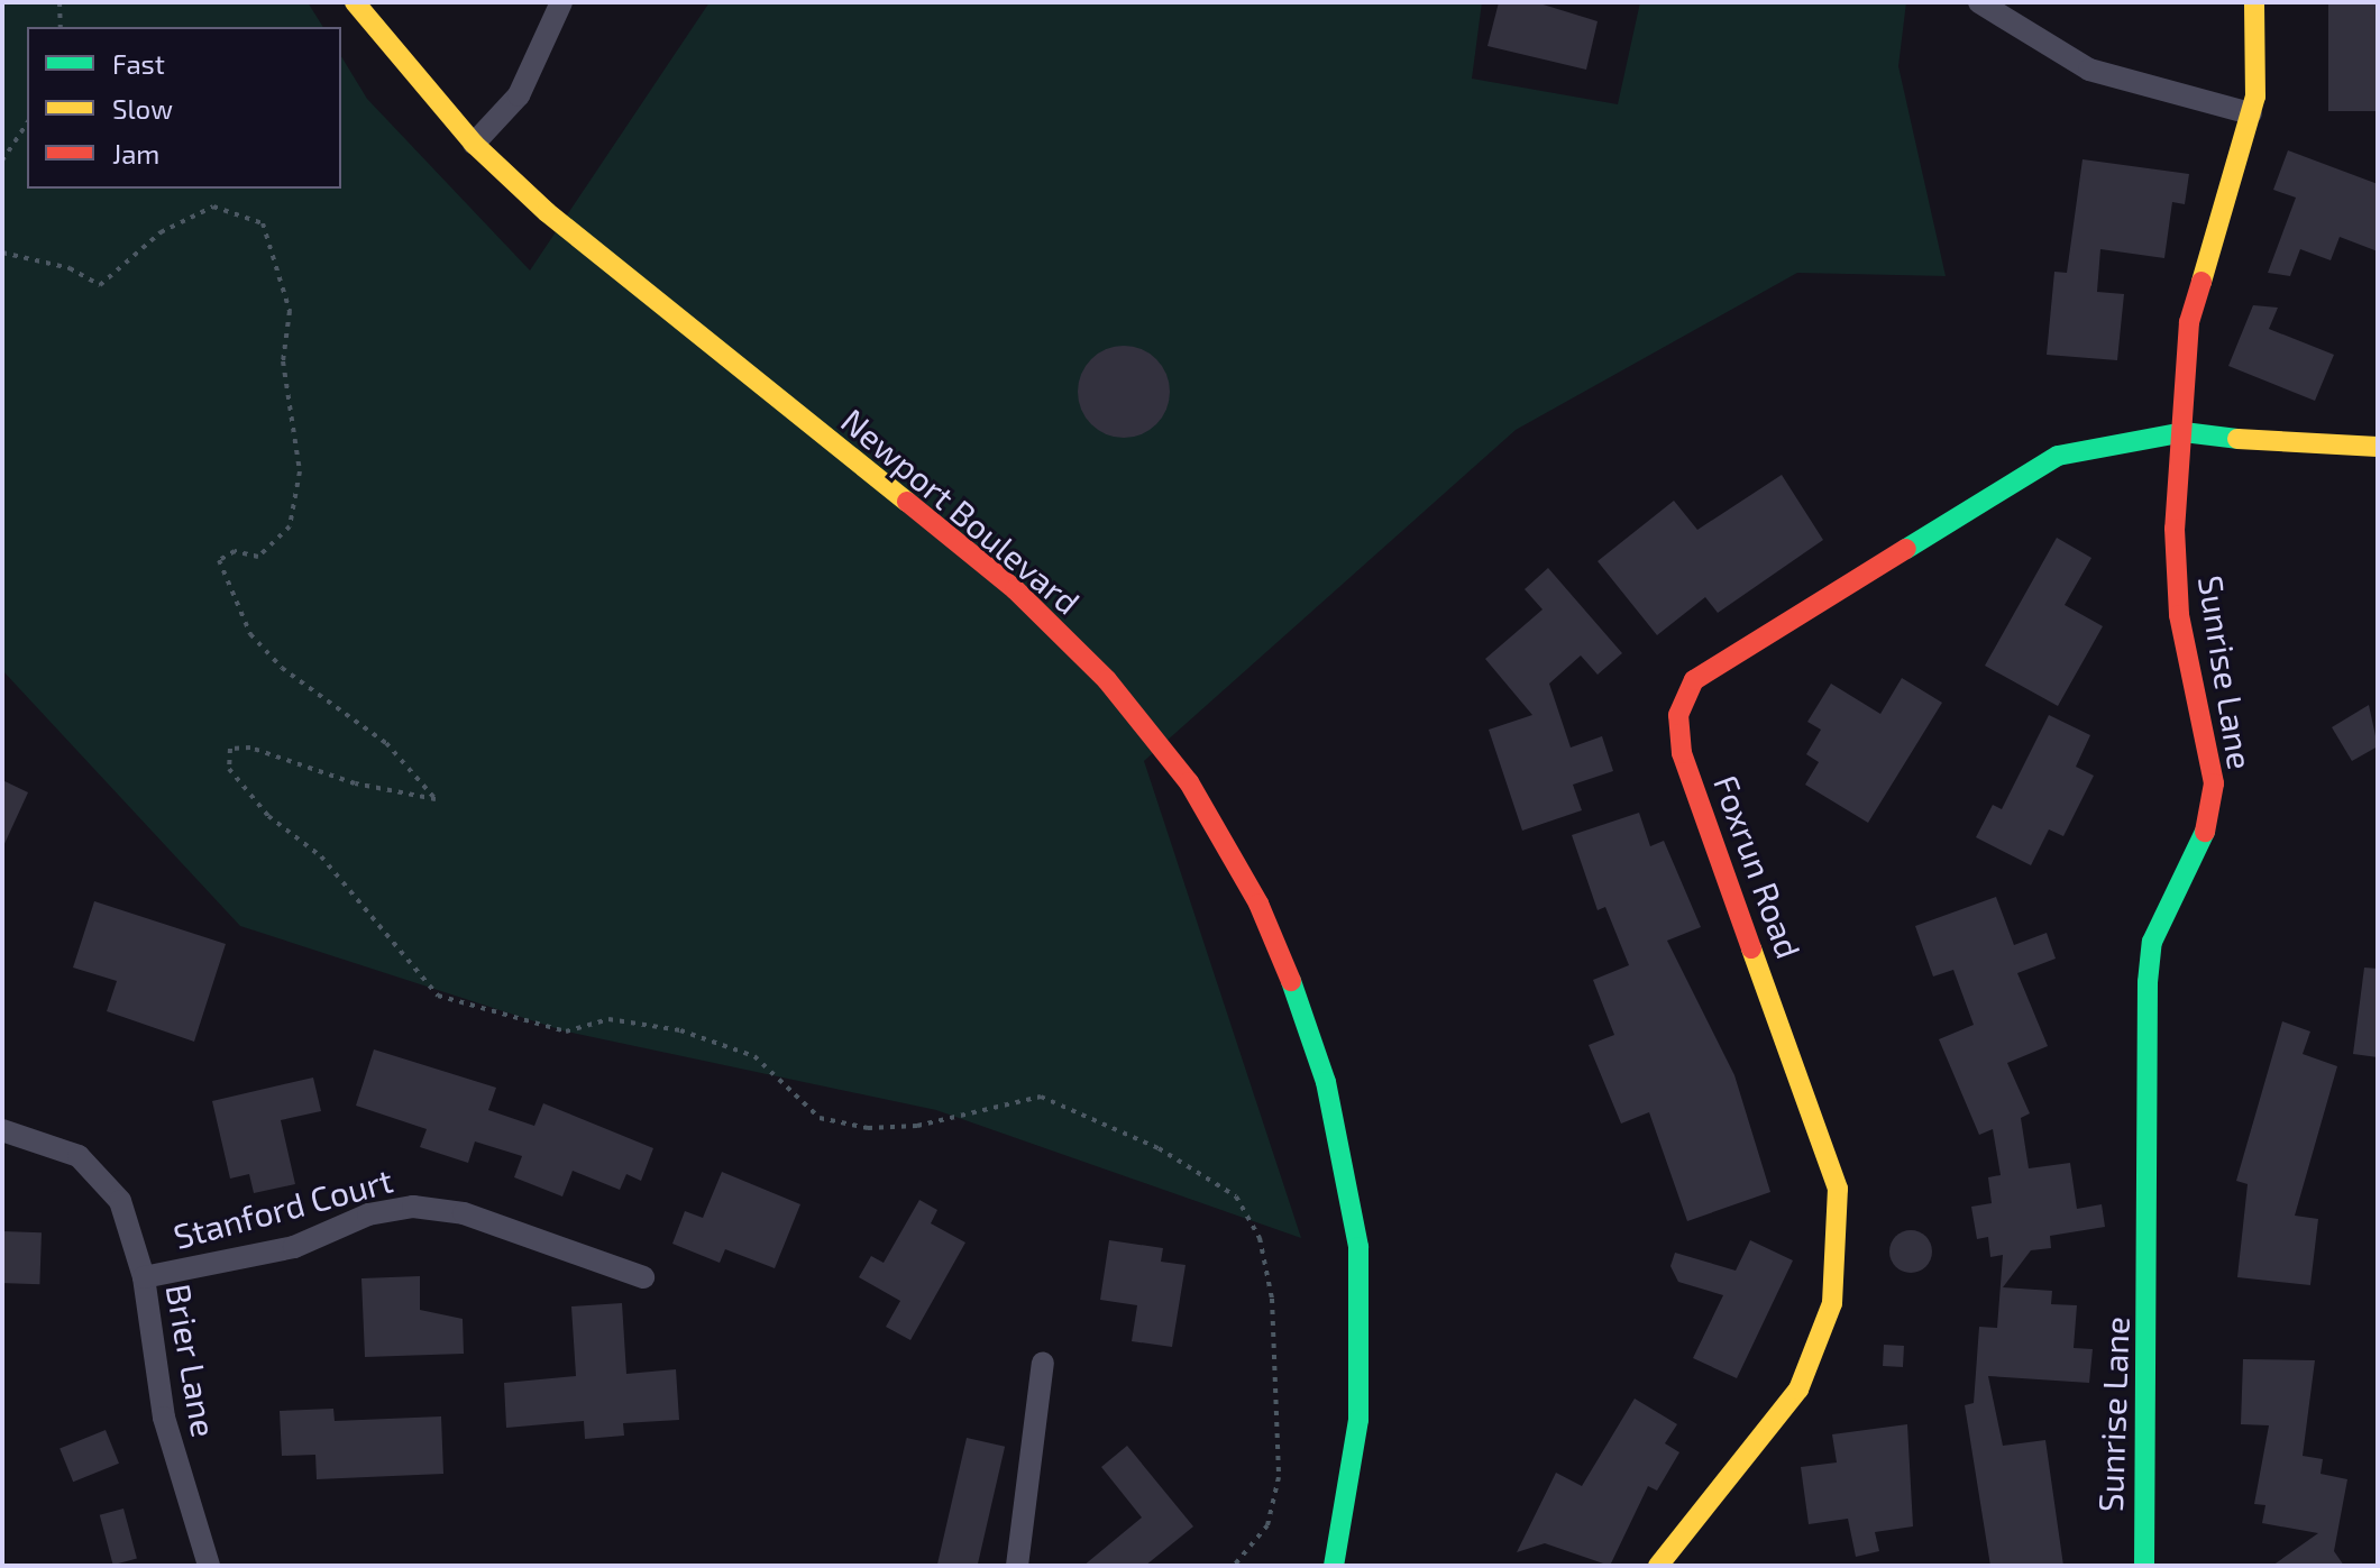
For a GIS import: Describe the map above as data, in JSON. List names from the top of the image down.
{
  "streets": {
    "street": [
      "Newport Boulevard",
      "Sunrise Lane",
      "Foxrun Road",
      "Stanford Court",
      "Brier Lane"
    ]
  },
  "crossings": [
    ["Sunrise Lane", "Foxrun Road"],
    ["Stanford Court", "Brier Lane"]
  ],
  "legend": ["Fast", "Slow", "Jam"]
}
